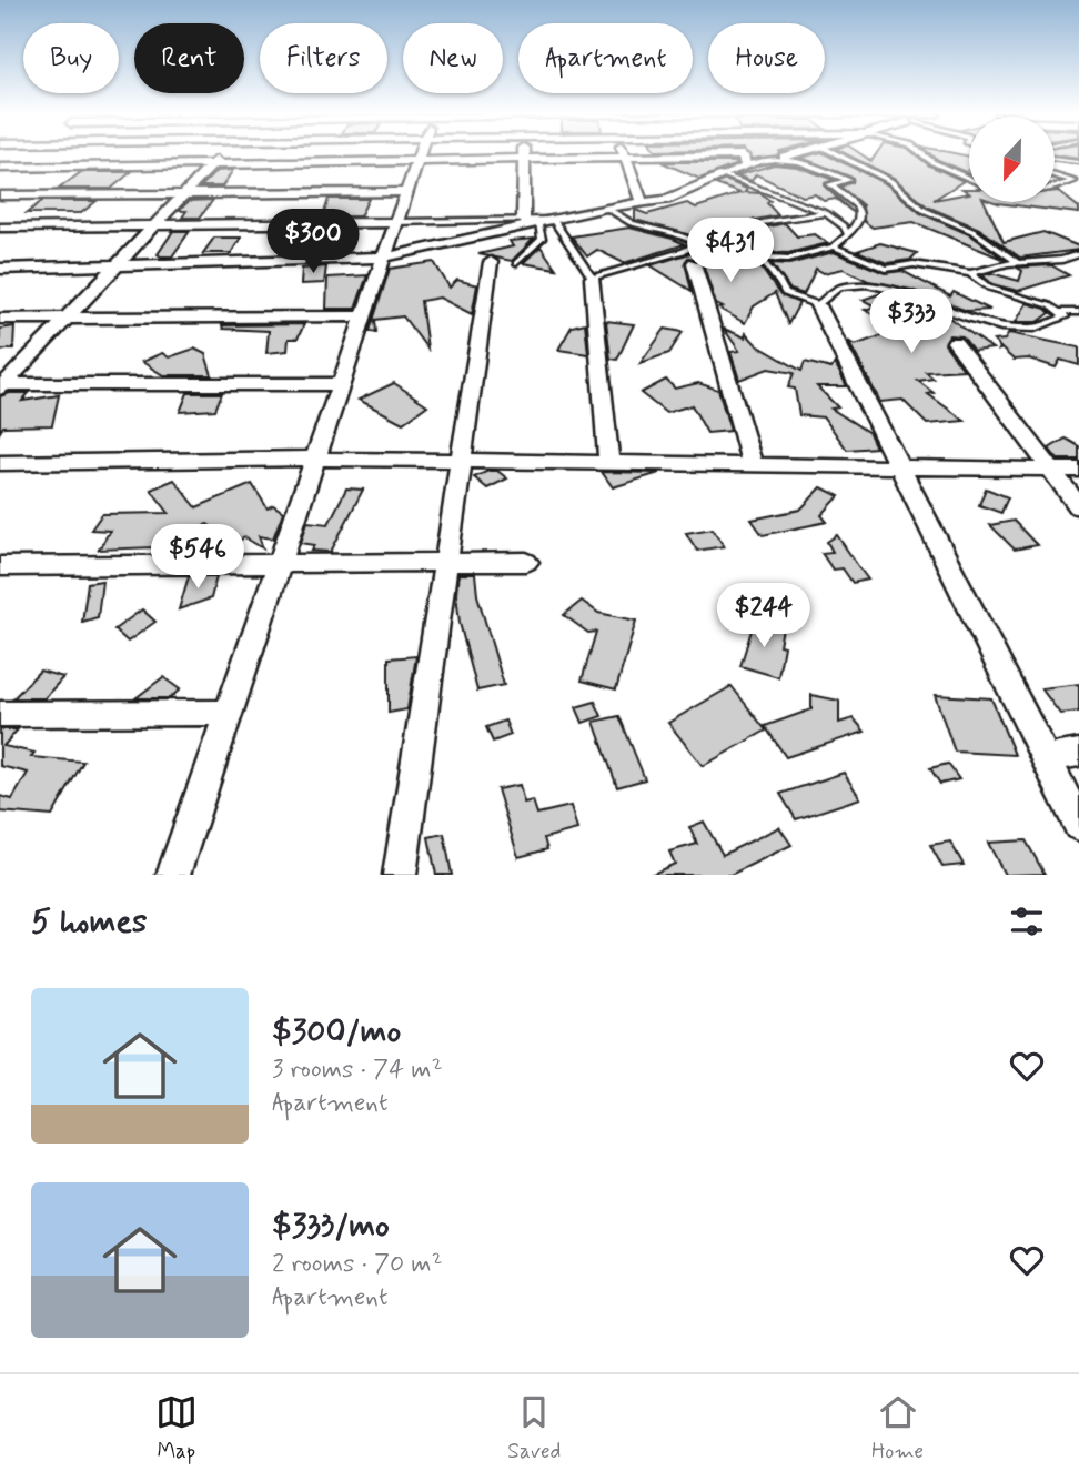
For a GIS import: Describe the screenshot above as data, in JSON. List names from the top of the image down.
{
  "north": "bottom",
  "page": {
    "chip": [
      "Buy",
      "Rent",
      "Filters",
      "New",
      "Apartment",
      "House"
    ],
    "price": [
      "$300",
      "$431",
      "$333",
      "$546",
      "$244"
    ],
    "heading": "5 homes",
    "list": [
      {
        "name": "$300/mo",
        "note": "3 rooms · 74 m² · Apartment"
      },
      {
        "name": "$333/mo",
        "note": "2 rooms · 70 m² · Apartment"
      }
    ],
    "tabs": ["Map", "Saved", "Home"]
  }
}
